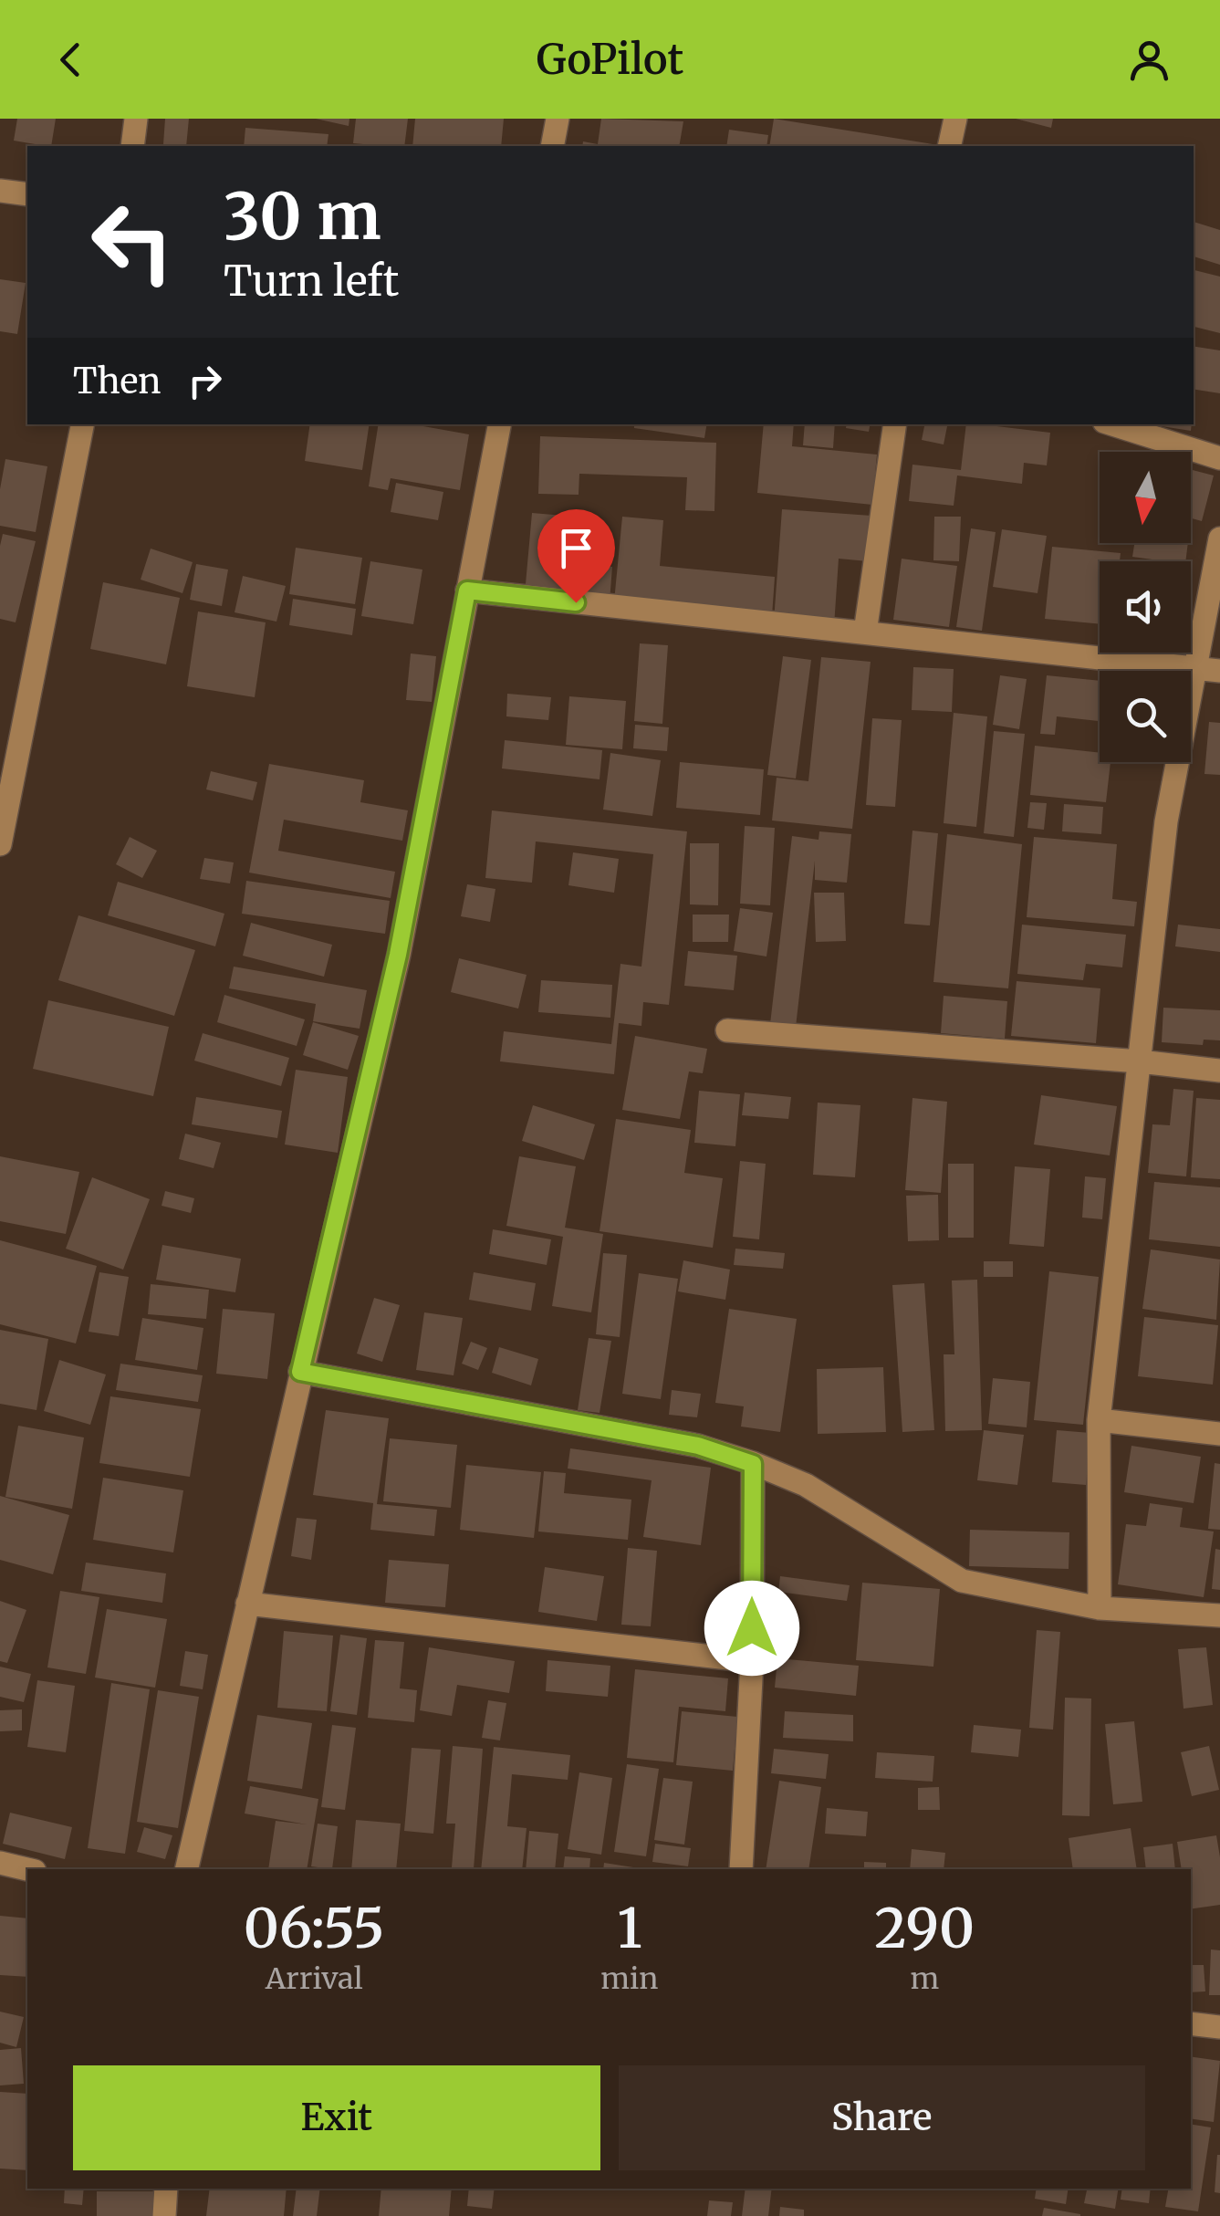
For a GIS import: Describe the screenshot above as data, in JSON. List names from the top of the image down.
{
  "north": "bottom",
  "page": {
    "header": "GoPilot",
    "turn": ["30 m", "Turn left"],
    "then": "Then",
    "eta": [
      "06:55",
      "Arrival",
      "1",
      "min",
      "290",
      "m"
    ],
    "buttons": ["Exit", "Share"]
  }
}
